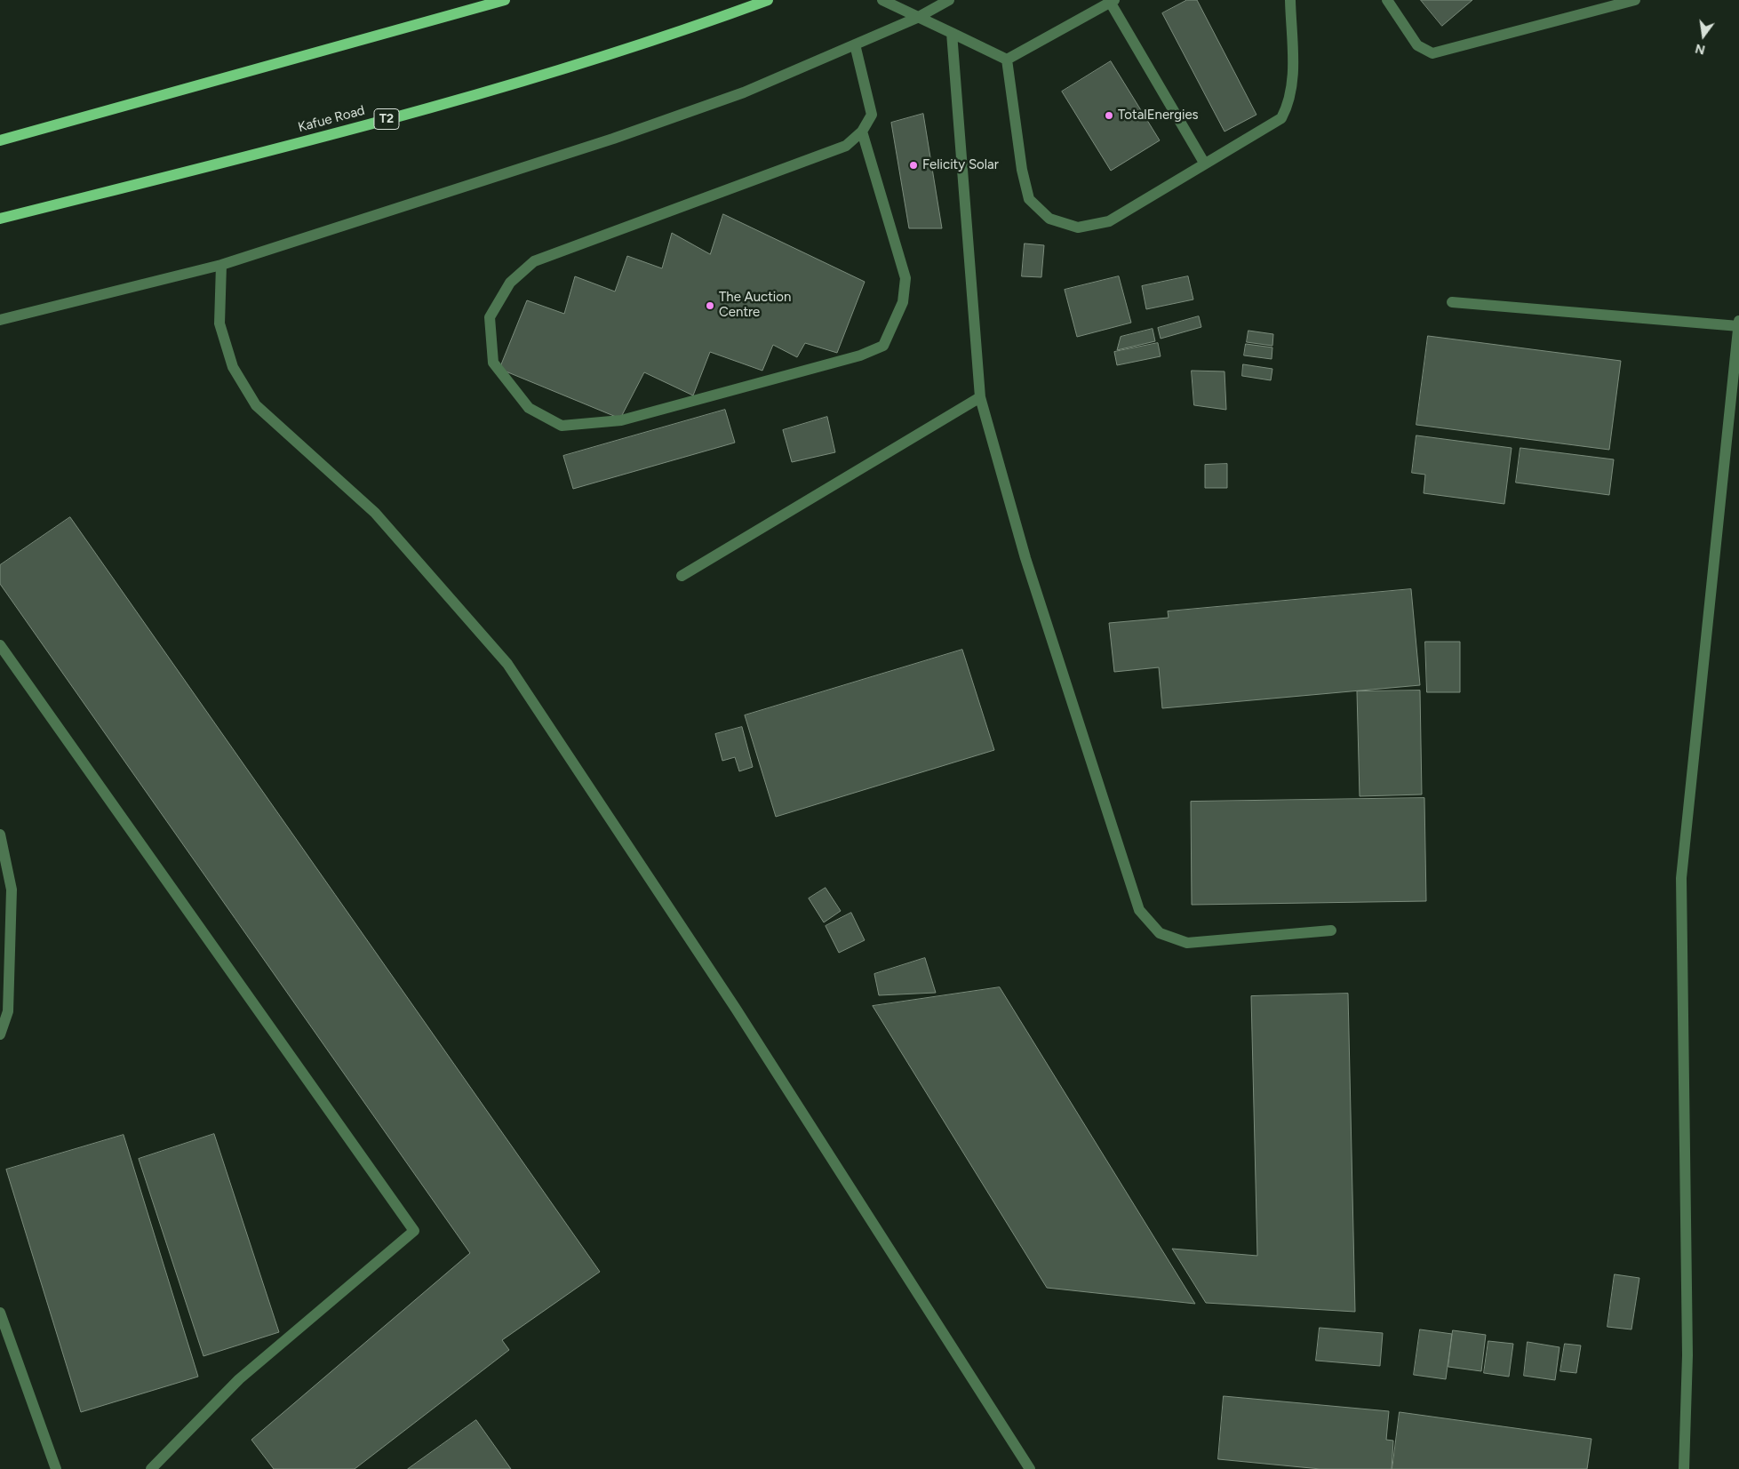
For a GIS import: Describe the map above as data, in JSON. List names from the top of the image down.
{
  "streets": {
    "main road": ["Kafue Road", "T2"]
  },
  "places": ["TotalEnergies", "Felicity Solar", "The Auction Centre"],
  "north": "bottom"
}
